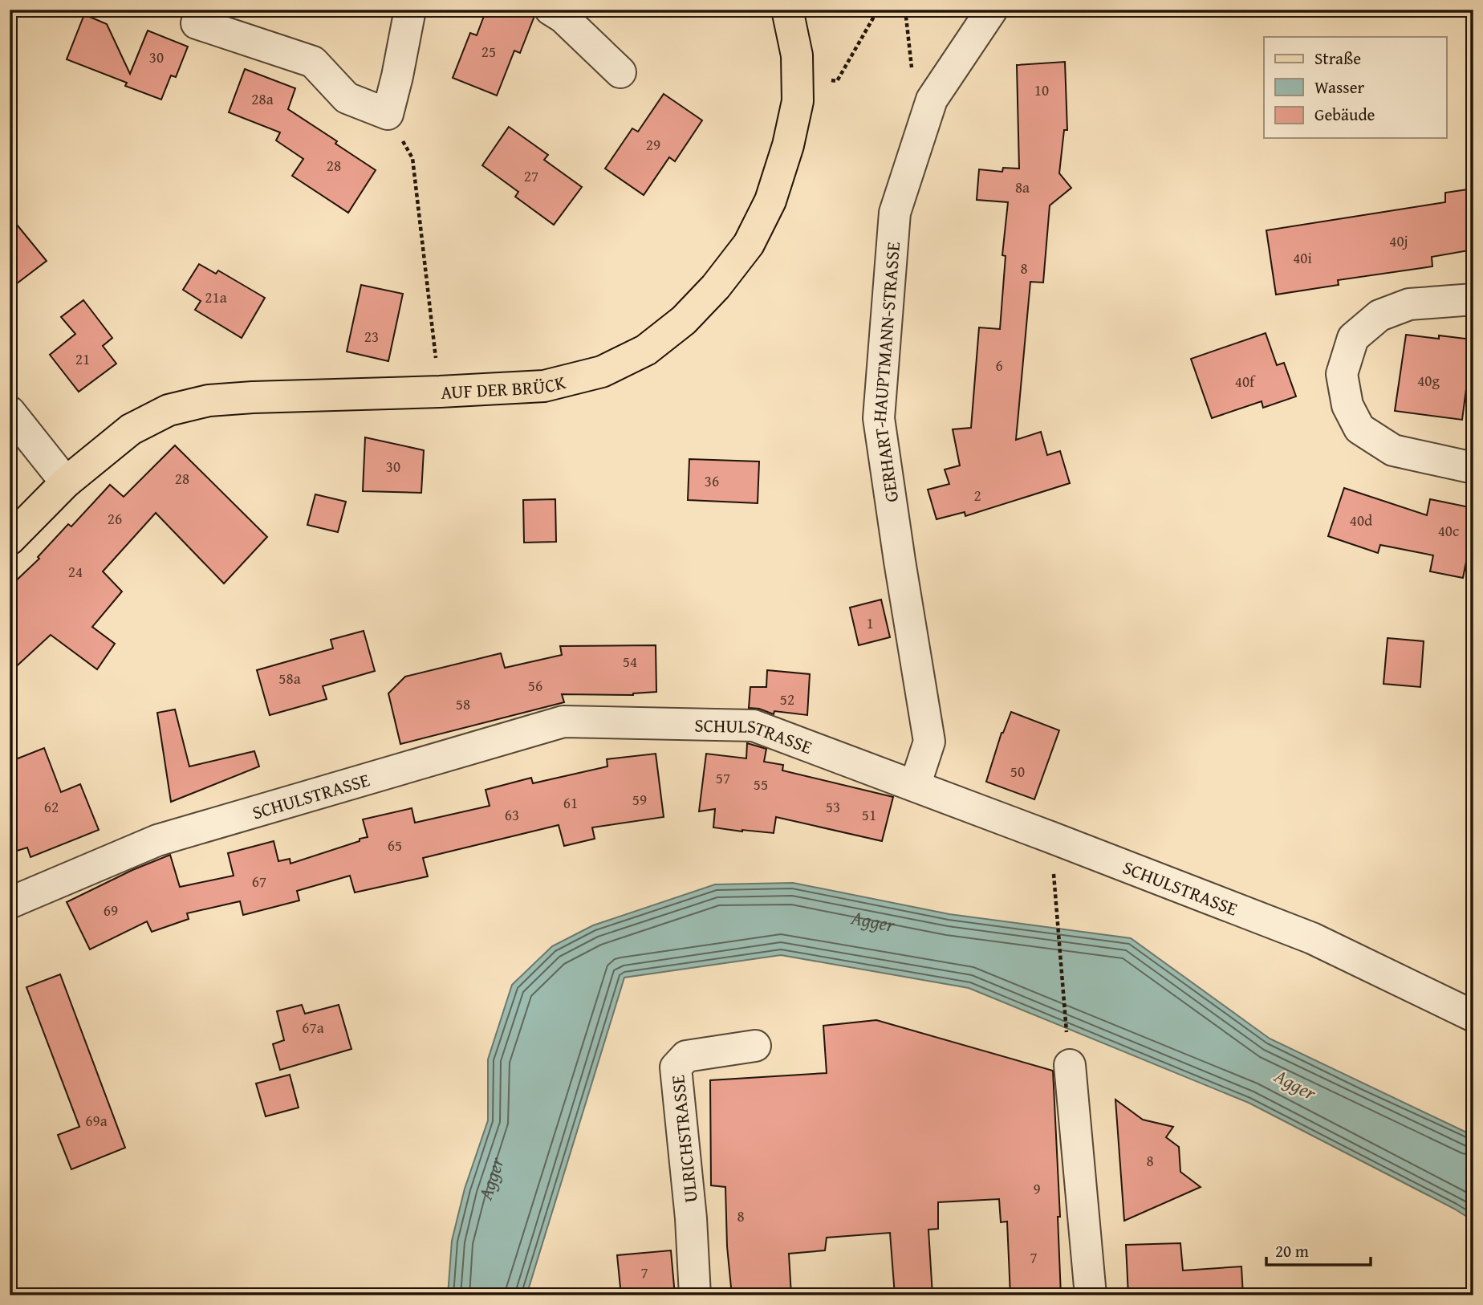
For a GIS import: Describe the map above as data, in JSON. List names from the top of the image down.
{
  "streets": {
    "main road": ["AUF DER BRÜCK"],
    "street": ["GERHART-HAUPTMANN-STRASSE", "SCHULSTRASSE", "ULRICHSTRASSE"]
  },
  "crossings": [
    ["GERHART-HAUPTMANN-STRASSE", "SCHULSTRASSE"]
  ],
  "water": ["Agger"],
  "house_numbers": [
    "25",
    "30",
    "10",
    "28a",
    "29",
    "28",
    "27",
    "8a",
    "40j",
    "40i",
    "8",
    "21a",
    "23",
    "21",
    "6",
    "40g",
    "40f",
    "30",
    "28",
    "36",
    "2",
    "26",
    "40d",
    "40c",
    "24",
    "1",
    "54",
    "58a",
    "56",
    "52",
    "58",
    "50",
    "57",
    "55",
    "59",
    "61",
    "62",
    "53",
    "63",
    "51",
    "65",
    "67",
    "69",
    "67a",
    "69a",
    "8",
    "9",
    "8",
    "7",
    "7"
  ],
  "legend": ["Straße", "Wasser", "Gebäude"],
  "scale_bar": "20 m"
}
